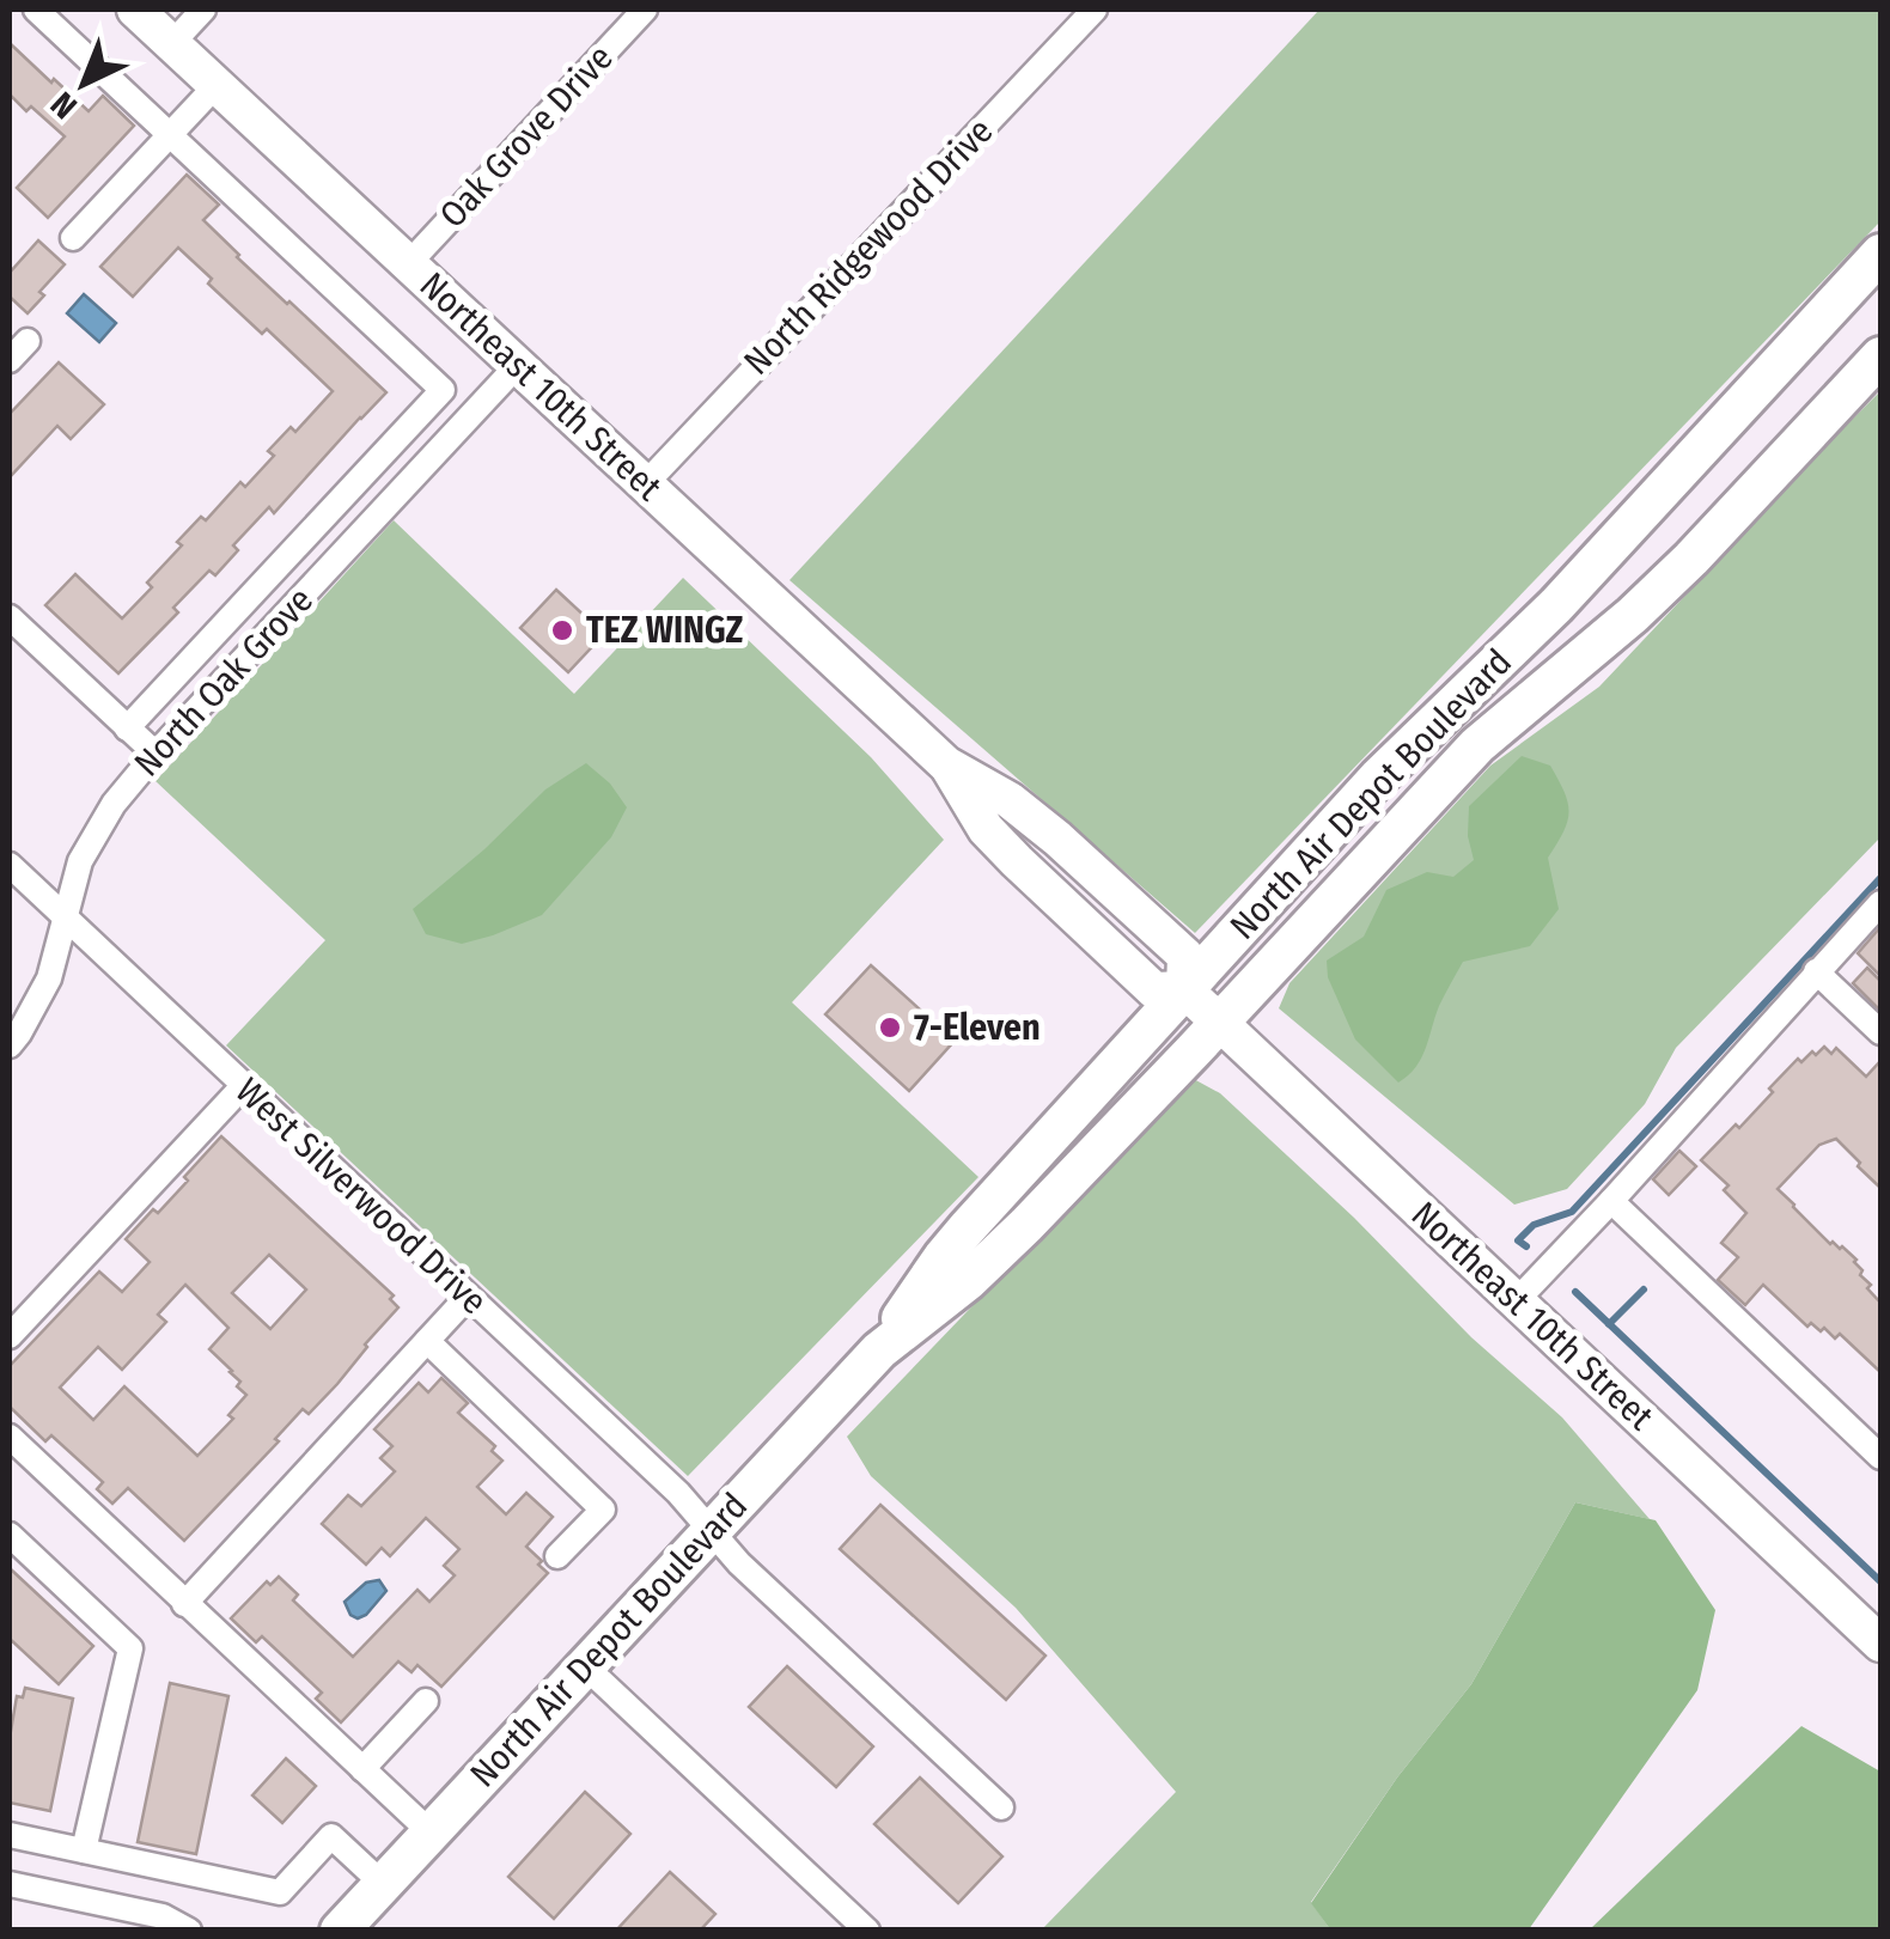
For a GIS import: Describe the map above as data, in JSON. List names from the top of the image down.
{
  "streets": {
    "main road": ["Northeast 10th Street", "North Air Depot Boulevard"],
    "street": [
      "Oak Grove Drive",
      "North Ridgewood Drive",
      "North Oak Grove",
      "West Silverwood Drive"
    ]
  },
  "crossings": [
    ["Oak Grove Drive", "Northeast 10th Street"],
    ["North Ridgewood Drive", "Northeast 10th Street"],
    ["Northeast 10th Street", "North Oak Grove"],
    ["Northeast 10th Street", "North Air Depot Boulevard"],
    ["North Oak Grove", "West Silverwood Drive"],
    ["North Air Depot Boulevard", "West Silverwood Drive"]
  ],
  "places": ["TEZ WINGZ", "7-Eleven"],
  "north": "bottom left"
}
